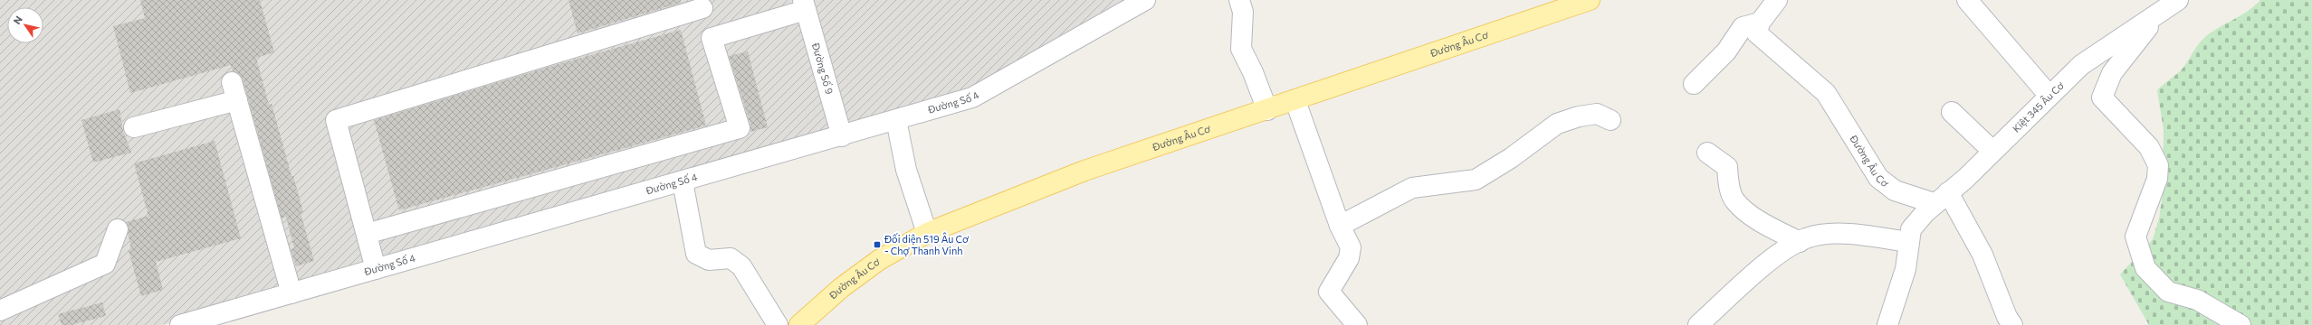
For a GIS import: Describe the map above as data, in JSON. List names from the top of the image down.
{
  "streets": {
    "main road": ["Đường Âu Cơ"],
    "street": ["Đường Số 9", "Đường Số 4", "Kiệt 345 Âu Cơ"]
  },
  "crossings": [
    ["Đường Âu Cơ", "Kiệt 345 Âu Cơ"],
    ["Đường Số 9", "Đường Số 4"]
  ],
  "places": {
    "transit": ["Đối diện 519 Âu Cơ - Chợ Thanh Vinh"]
  },
  "north": "top left"
}
